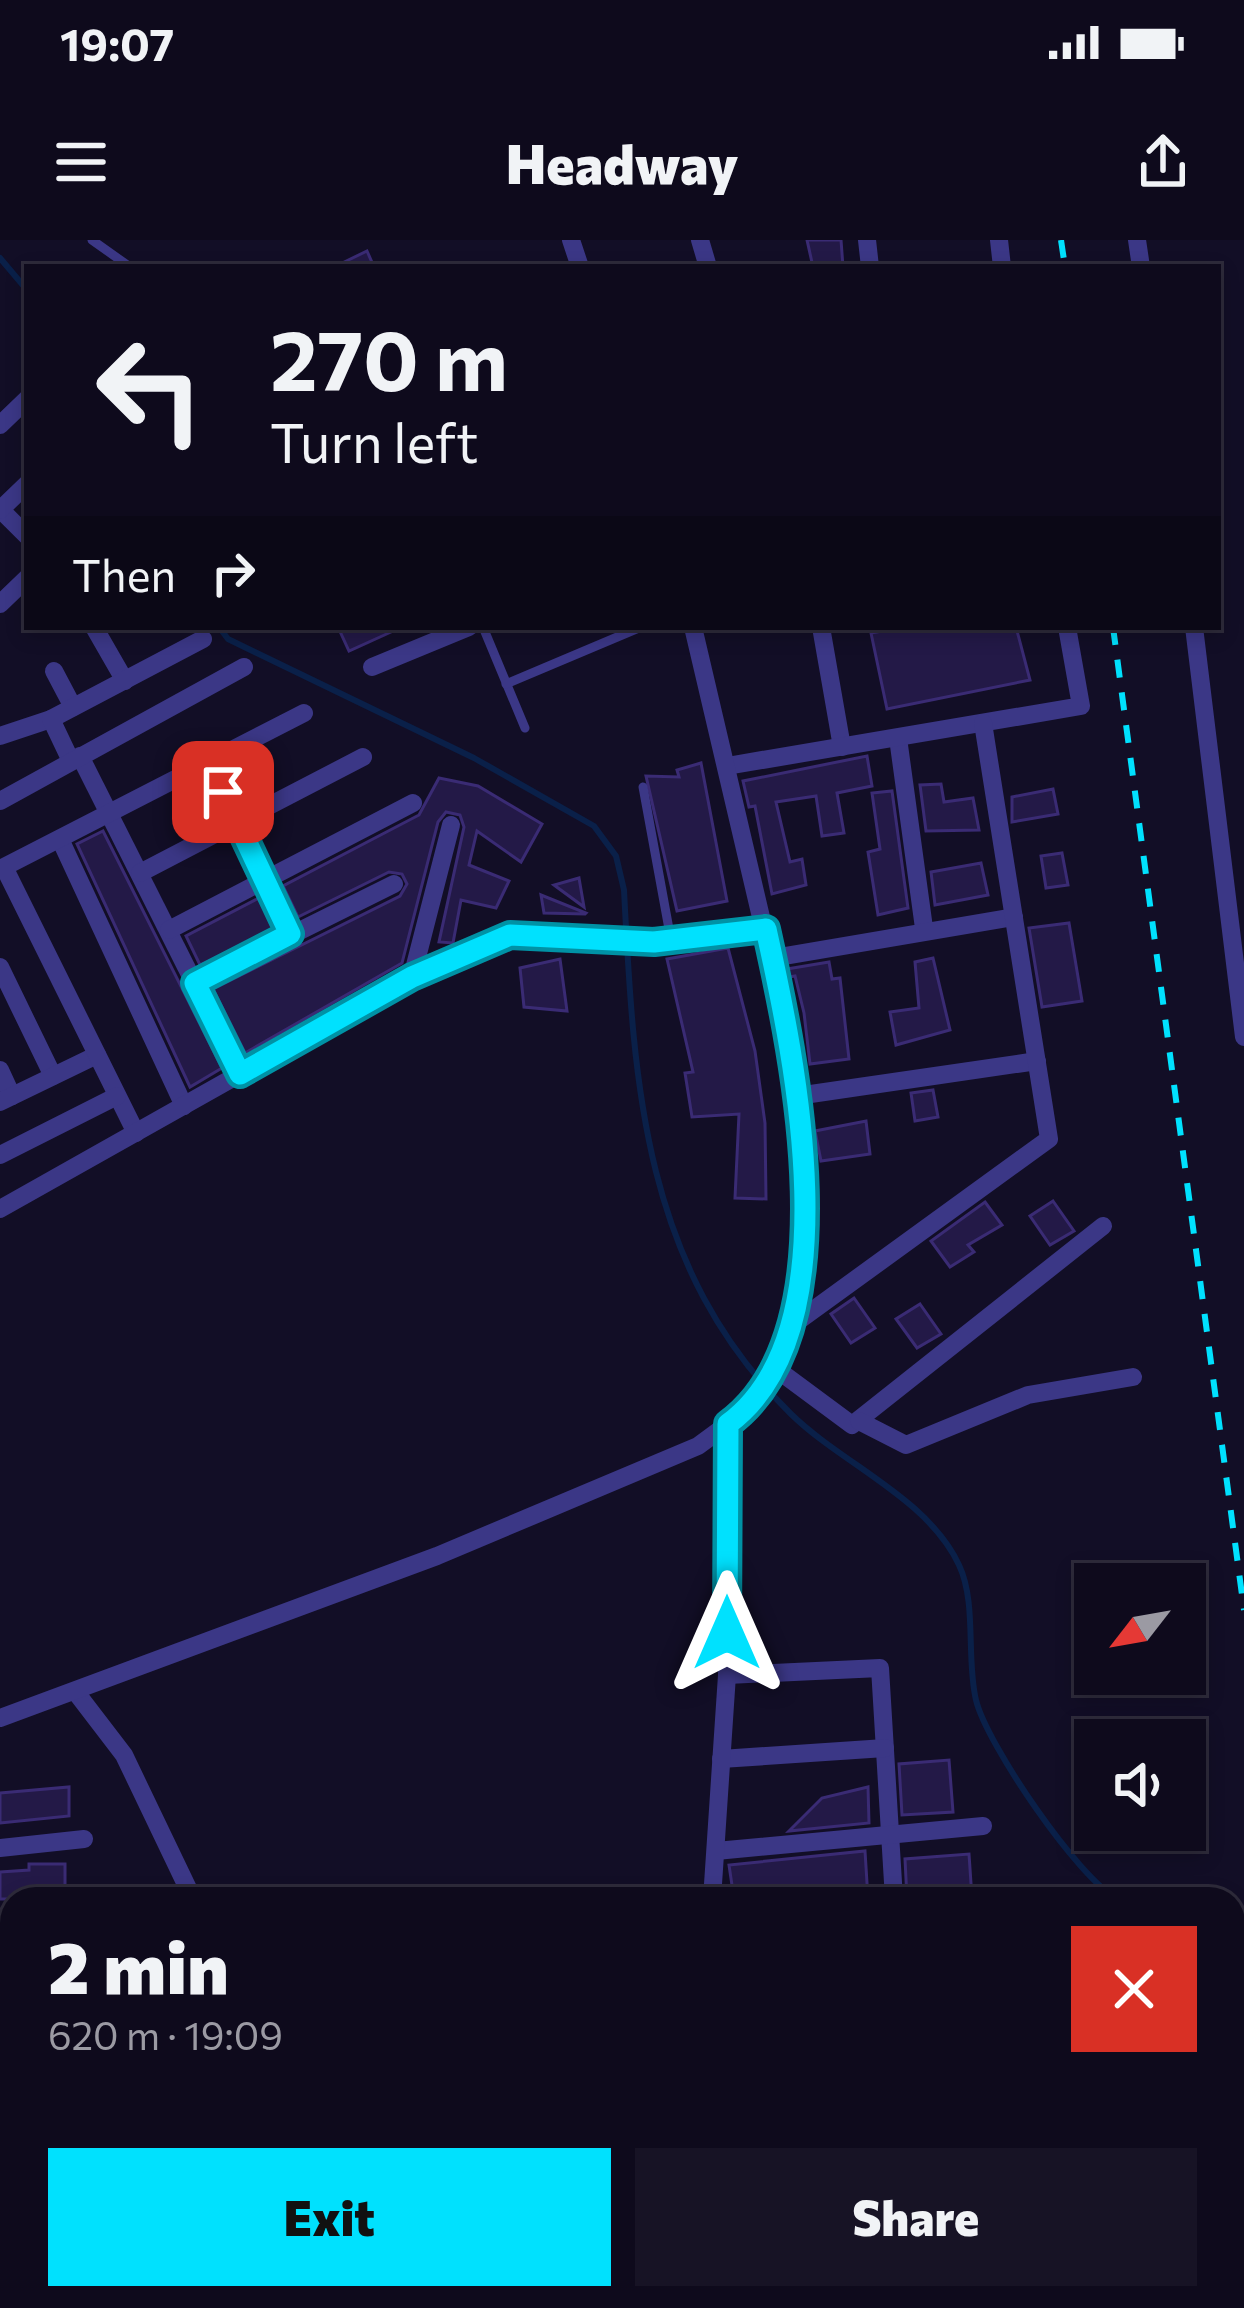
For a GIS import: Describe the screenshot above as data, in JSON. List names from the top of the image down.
{
  "north": "bottom left",
  "page": {
    "status": "19:07",
    "header": "Headway",
    "turn": ["270 m", "Turn left"],
    "then": "Then",
    "heading": ["2 min", "620 m · 19:09"],
    "buttons": ["Exit", "Share"]
  }
}
